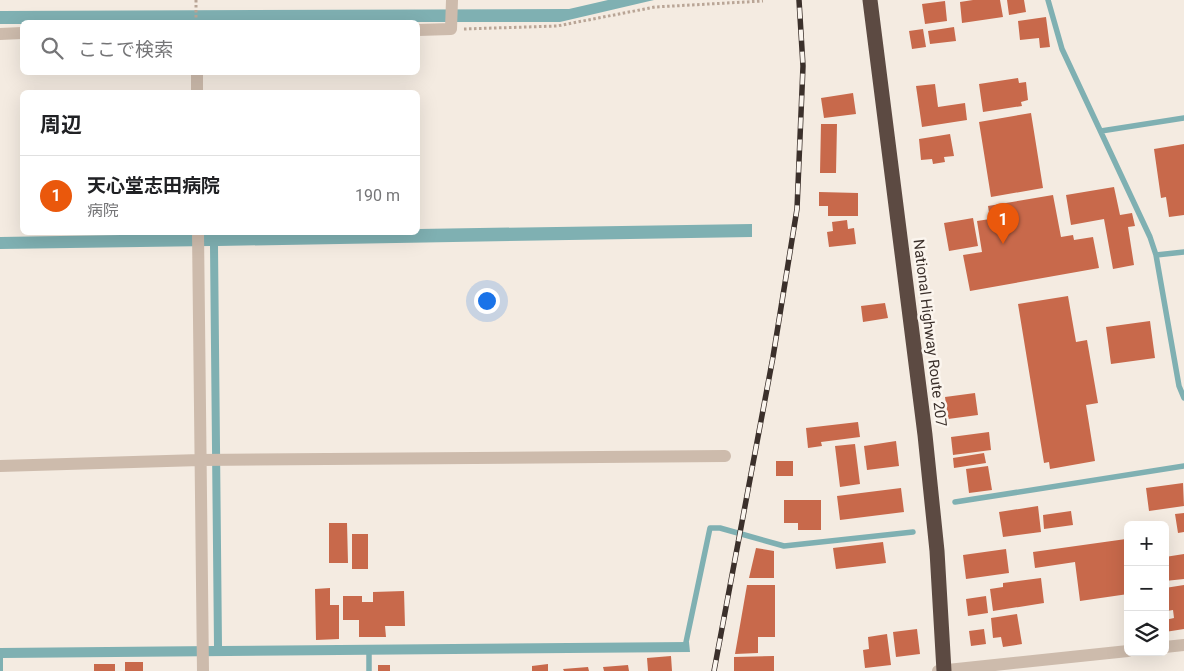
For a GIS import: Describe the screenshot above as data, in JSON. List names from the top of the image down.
{
  "streets": {
    "highway": ["National Highway Route 207"]
  },
  "page": {
    "search": "ここで検索",
    "heading": "周辺",
    "list": [
      {
        "mark": "1",
        "name": "天心堂志田病院",
        "note": "病院",
        "value": "190 m"
      }
    ],
    "pins": "1",
    "map_buttons": ["+", "−"]
  }
}
